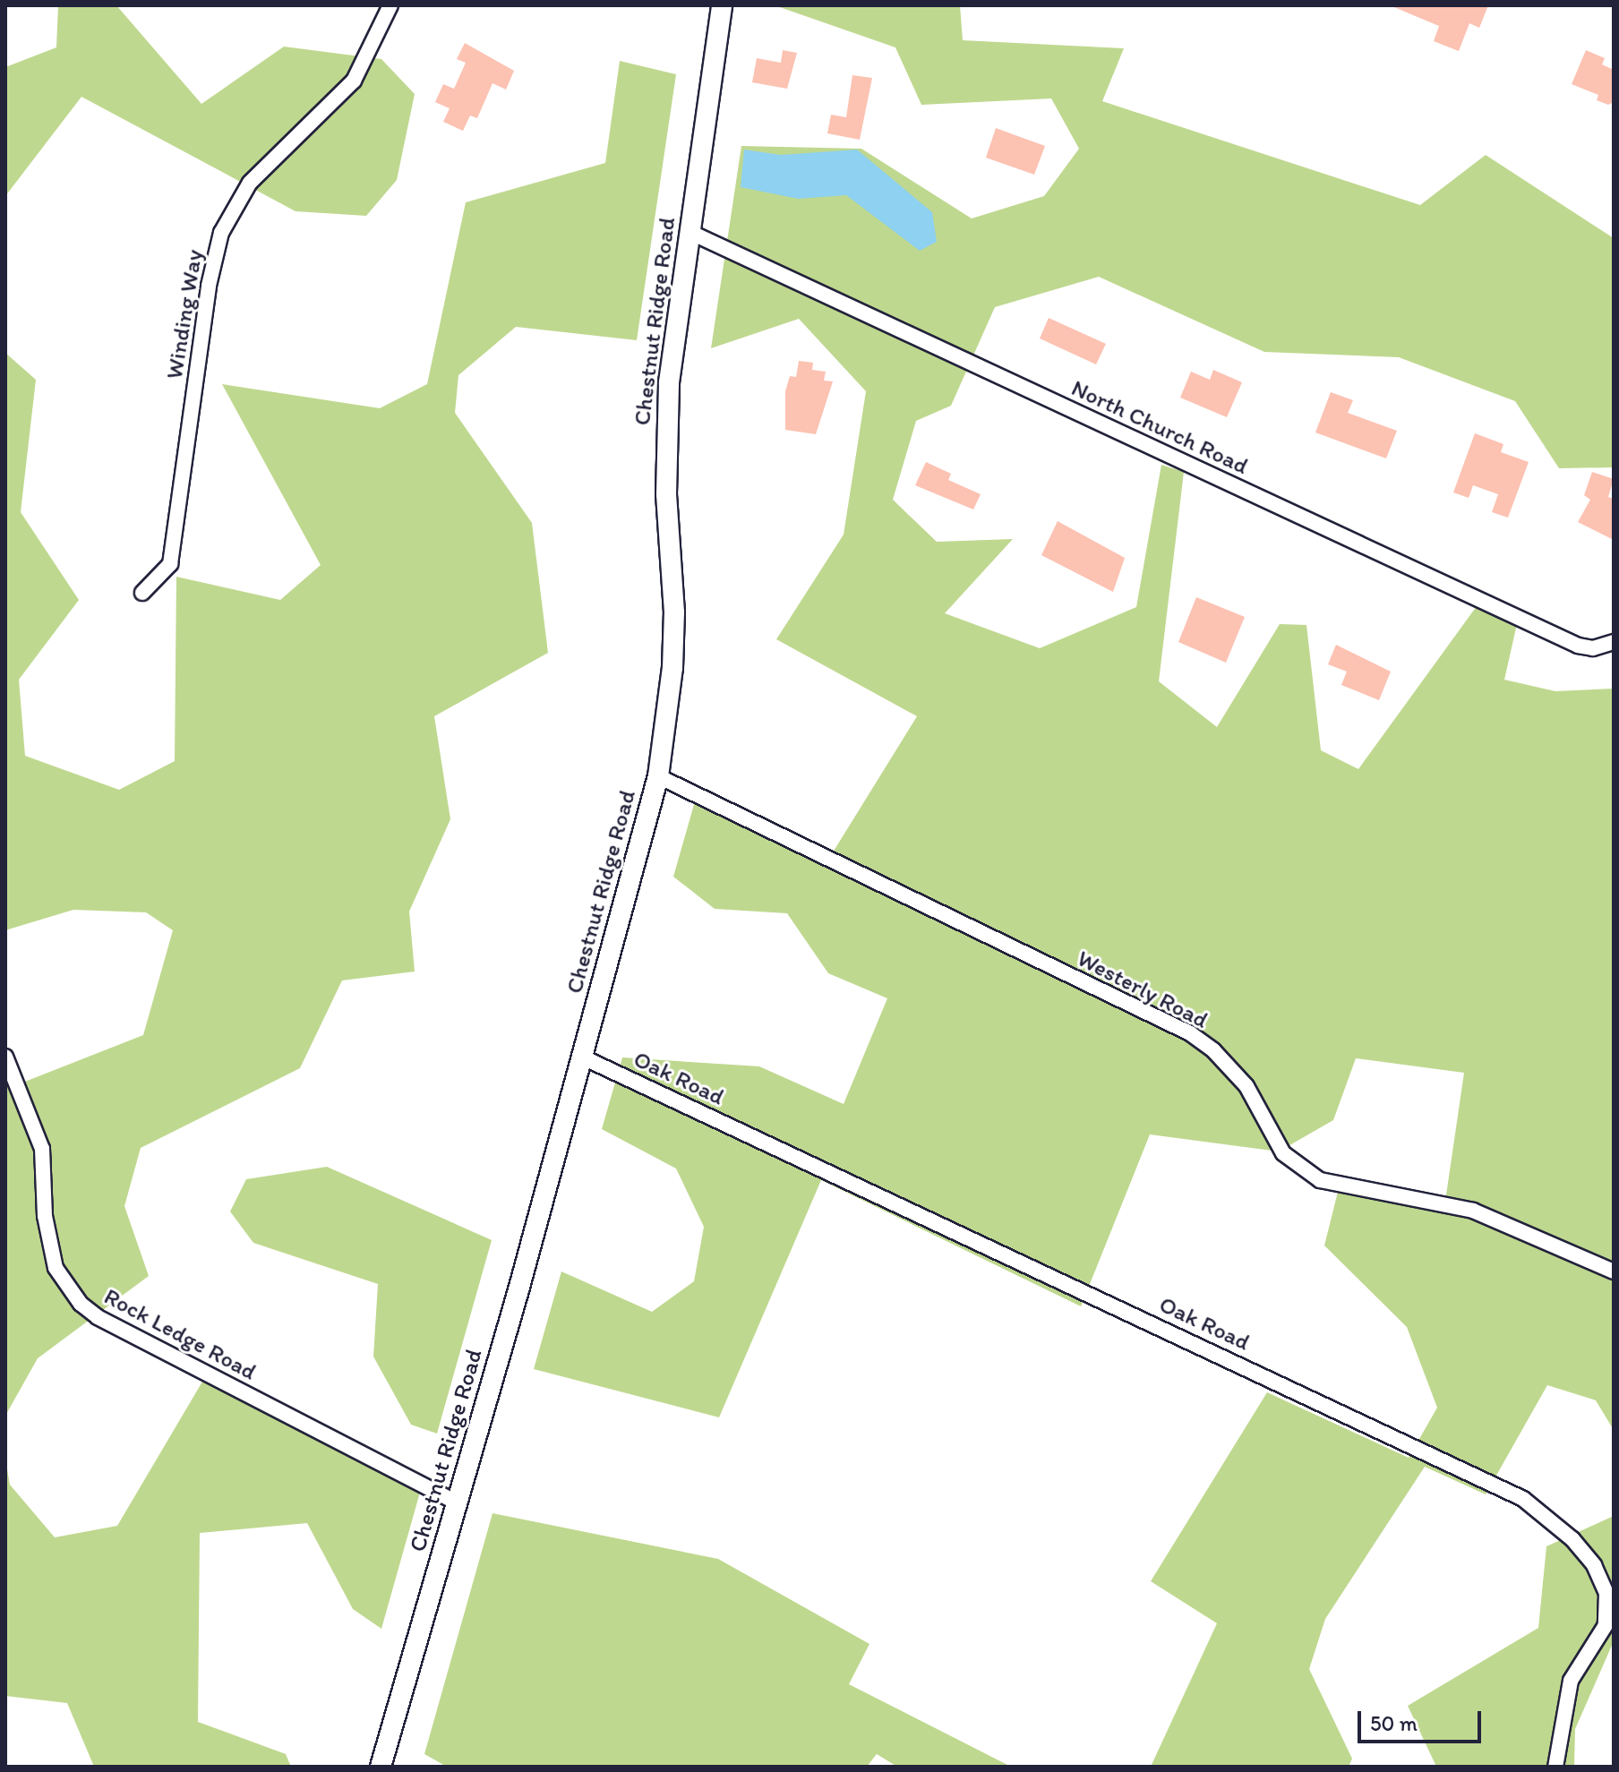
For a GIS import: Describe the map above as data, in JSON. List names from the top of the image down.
{
  "streets": {
    "main road": ["Chestnut Ridge Road"],
    "street": [
      "Winding Way",
      "North Church Road",
      "Westerly Road",
      "Oak Road",
      "Rock Ledge Road"
    ]
  },
  "crossings": [
    ["Chestnut Ridge Road", "North Church Road"],
    ["Chestnut Ridge Road", "Westerly Road"],
    ["Chestnut Ridge Road", "Oak Road"],
    ["Chestnut Ridge Road", "Rock Ledge Road"]
  ],
  "scale_bar": "50 m"
}
